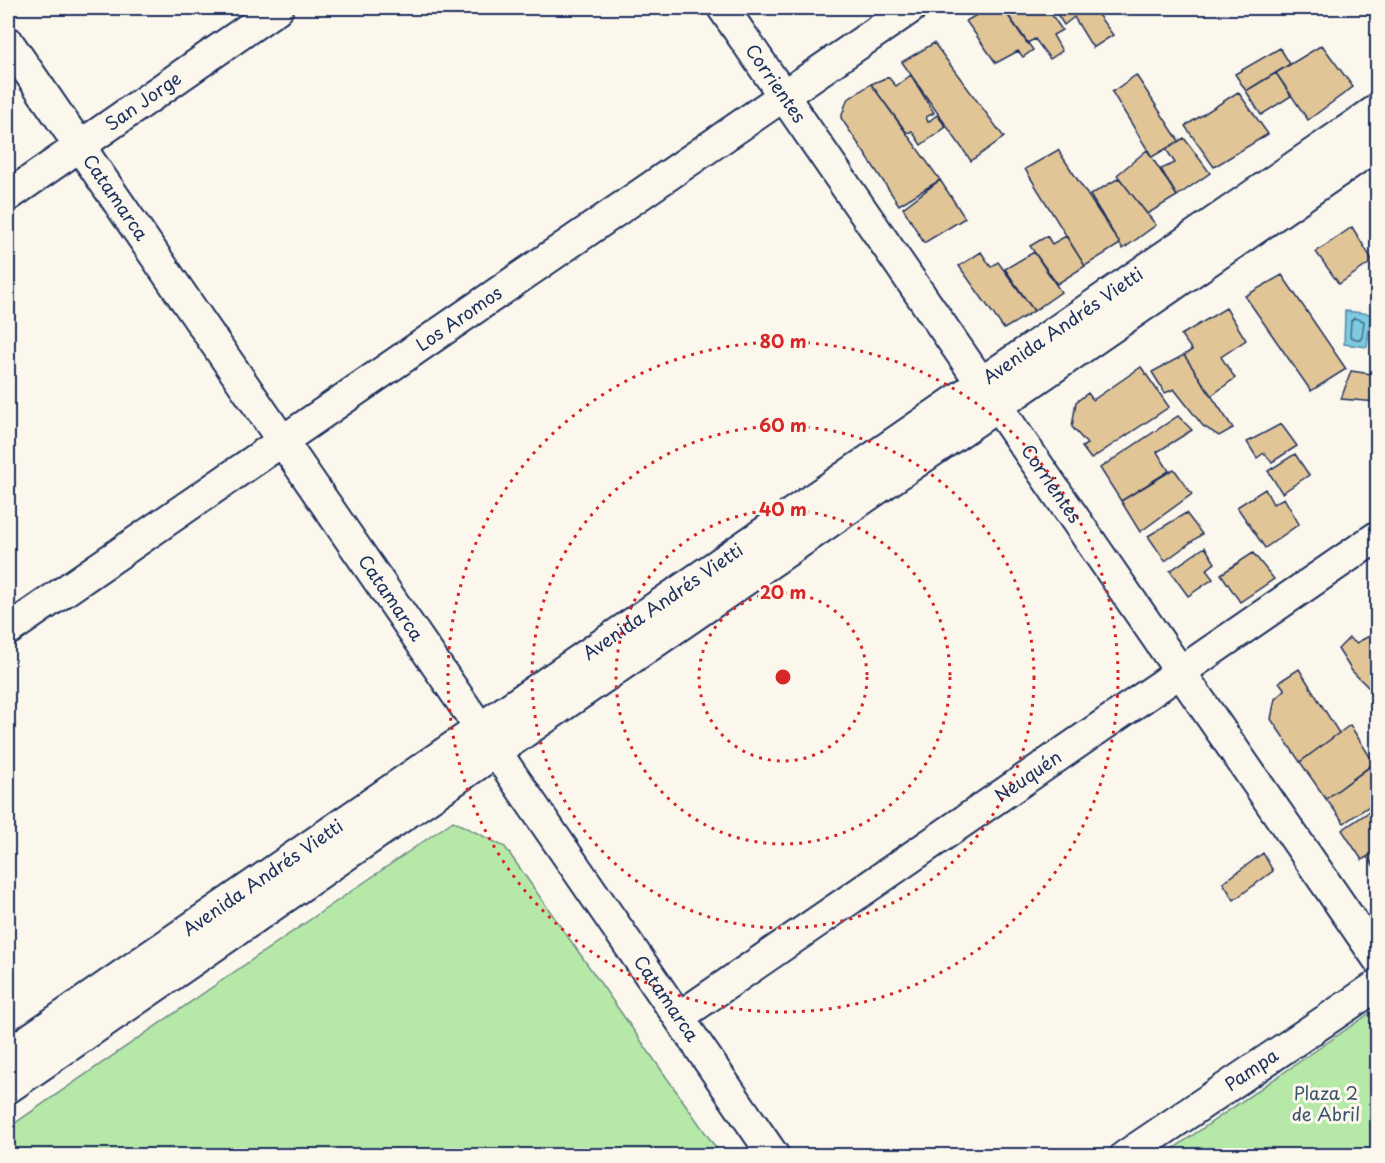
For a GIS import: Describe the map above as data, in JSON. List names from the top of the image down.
{
  "streets": {
    "street": [
      "Corrientes",
      "San Jorge",
      "Catamarca",
      "Los Aromos",
      "Avenida Andrés Vietti",
      "Neuquén",
      "Pampa"
    ]
  },
  "crossings": [
    ["Corrientes", "Los Aromos"],
    ["Corrientes", "Avenida Andrés Vietti"],
    ["Corrientes", "Neuquén"],
    ["San Jorge", "Catamarca"],
    ["Catamarca", "Los Aromos"],
    ["Catamarca", "Avenida Andrés Vietti"],
    ["Catamarca", "Neuquén"]
  ],
  "parks": ["Plaza 2 de Abril"],
  "rings": [
    "80 m",
    "60 m",
    "40 m",
    "20 m"
  ]
}
